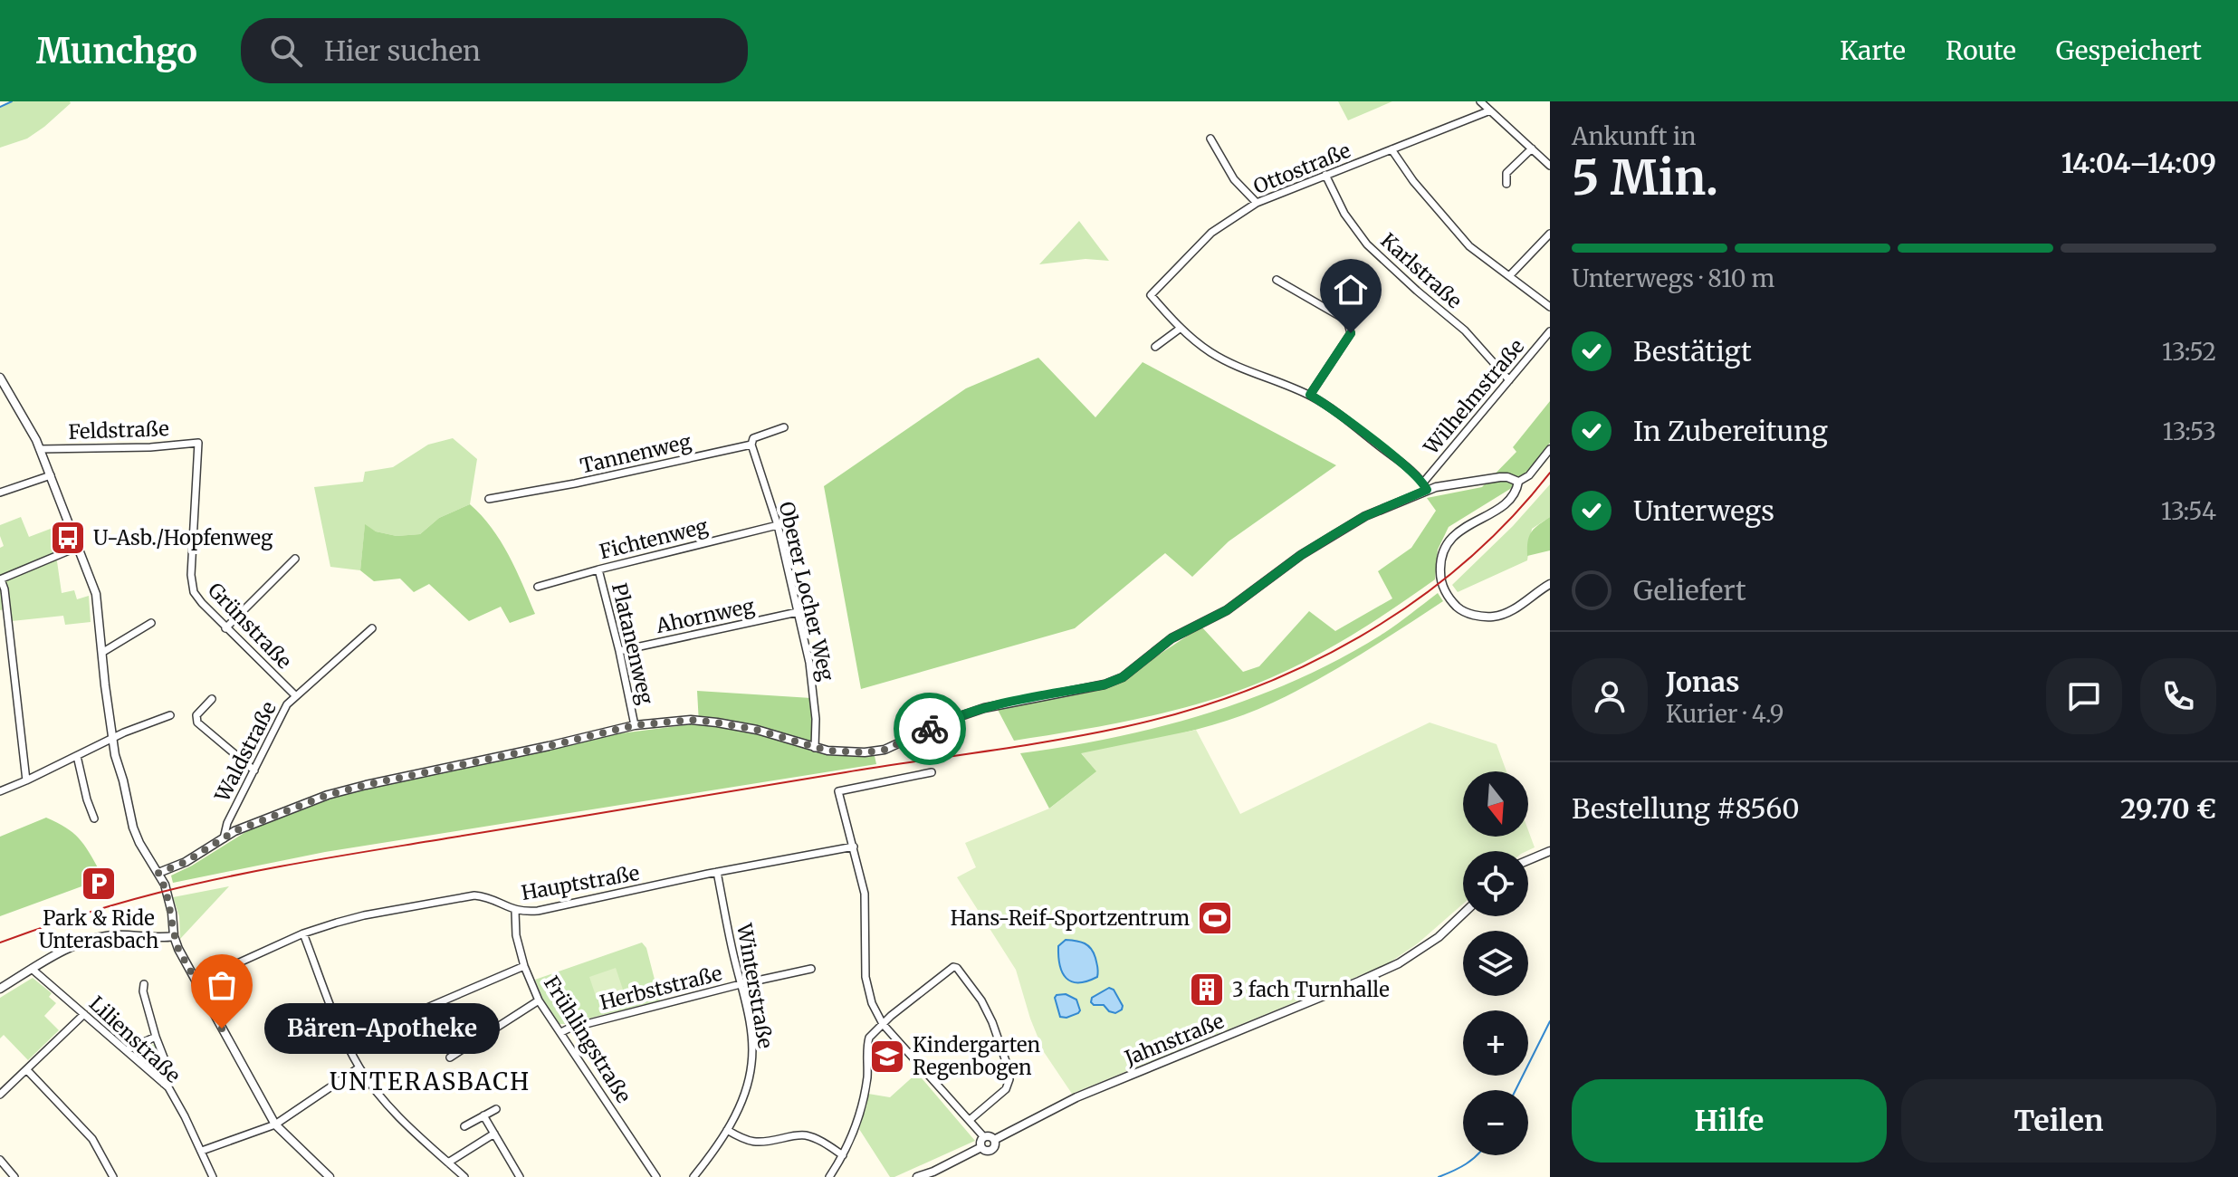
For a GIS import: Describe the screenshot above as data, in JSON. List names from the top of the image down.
{
  "streets": {
    "street": [
      "Ottostraße",
      "Karlstraße",
      "Wilhelmstraße",
      "Feldstraße",
      "Tannenweg",
      "Fichtenweg",
      "Oberer Locher Weg",
      "Ahornweg",
      "Grünstraße",
      "Platanenweg",
      "Waldstraße",
      "Hauptstraße",
      "Winterstraße",
      "Herbststraße",
      "Lilienstraße",
      "Frühlingstraße",
      "Jahnstraße"
    ]
  },
  "crossings": [
    ["Ottostraße", "Karlstraße"],
    ["Karlstraße", "Wilhelmstraße"],
    ["Wilhelmstraße", "Waldstraße"],
    ["Feldstraße", "Grünstraße"],
    ["Tannenweg", "Oberer Locher Weg"],
    ["Fichtenweg", "Oberer Locher Weg"],
    ["Fichtenweg", "Platanenweg"],
    ["Oberer Locher Weg", "Ahornweg"],
    ["Oberer Locher Weg", "Waldstraße"],
    ["Ahornweg", "Platanenweg"],
    ["Grünstraße", "Waldstraße"],
    ["Platanenweg", "Waldstraße"],
    ["Hauptstraße", "Winterstraße"],
    ["Hauptstraße", "Frühlingstraße"],
    ["Winterstraße", "Herbststraße"],
    ["Herbststraße", "Frühlingstraße"]
  ],
  "districts": ["UNTERASBACH"],
  "places": {
    "bus stop": ["U-Asb./Hopfenweg"],
    "parking": ["Park & Ride Unterasbach"],
    "sports": ["Hans-Reif-Sportzentrum"],
    "building": ["3 fach Turnhalle"],
    "other": ["Bären-Apotheke"],
    "school or university": ["Kindergarten Regenbogen"]
  },
  "north": "bottom",
  "page": {
    "header": "Munchgo",
    "search": "Hier suchen",
    "nav": ["Karte", "Route", "Gespeichert"],
    "heading": ["5 Min.", "Ankunft in", "14:04–14:09"],
    "panel": [
      "Jonas",
      "Kurier · 4.9",
      "Bestellung #8560",
      "29.70 €"
    ],
    "bar": "Unterwegs · 810 m",
    "list": [
      ["Bestätigt", "13:52"],
      ["In Zubereitung", "13:53"],
      ["Unterwegs", "13:54"],
      "Geliefert"
    ],
    "map_buttons": ["+", "−"],
    "bubble": "Bären-Apotheke",
    "buttons": ["Hilfe", "Teilen"]
  }
}
